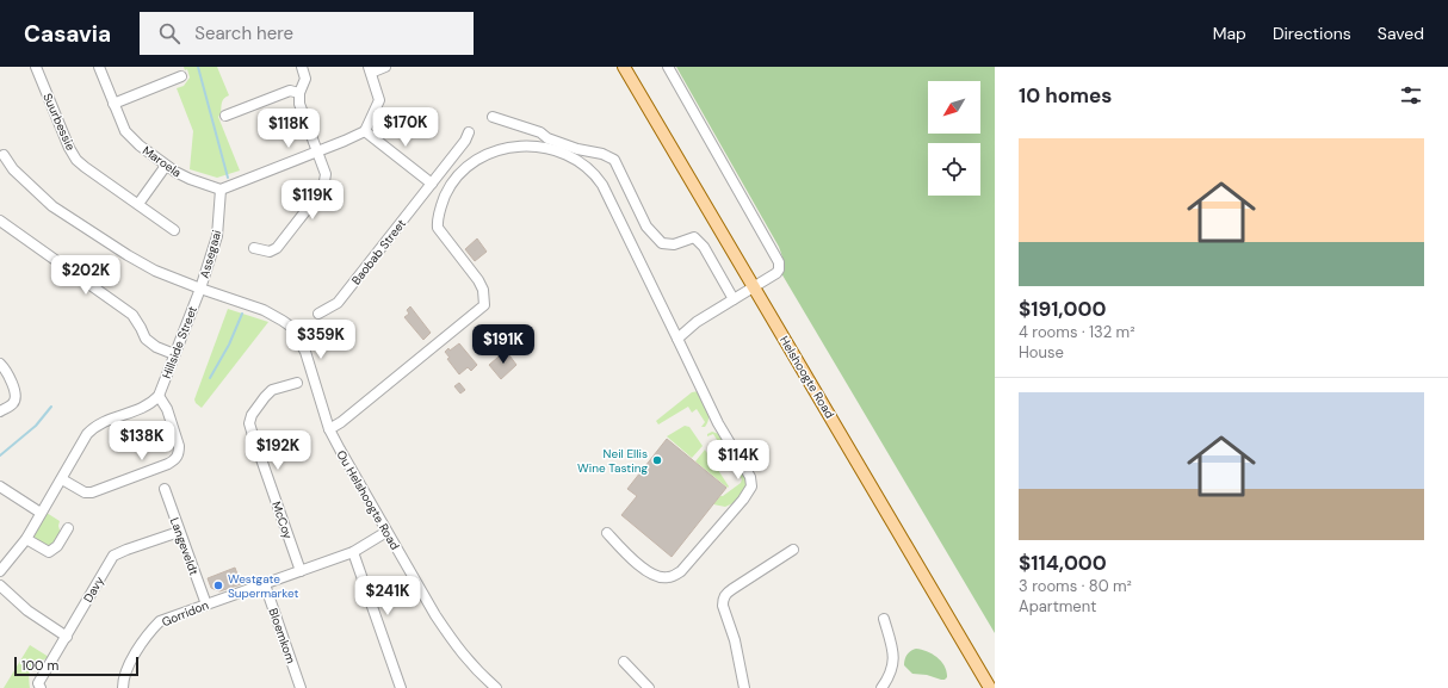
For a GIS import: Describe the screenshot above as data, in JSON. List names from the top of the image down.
{
  "streets": {
    "main road": ["Helshoogte Road"],
    "street": [
      "Suurbessie",
      "Maroela",
      "Baobab Street",
      "Assegaai",
      "Hillside Street",
      "Ou Helshoogte Road",
      "McCoy",
      "Langeveldt",
      "Davy",
      "Gorridon",
      "Bloemkom"
    ]
  },
  "crossings": [
    ["Maroela", "Assegaai"],
    ["Assegaai", "Hillside Street"],
    ["Assegaai", "Ou Helshoogte Road"],
    ["Hillside Street", "Ou Helshoogte Road"],
    ["Ou Helshoogte Road", "Gorridon"],
    ["McCoy", "Gorridon"],
    ["Langeveldt", "Davy"],
    ["Langeveldt", "Gorridon"],
    ["Gorridon", "Bloemkom"]
  ],
  "places": ["Neil Ellis Wine Tasting", "Westgate Supermarket"],
  "scale_bar": "100 m",
  "north": "bottom left",
  "page": {
    "header": "Casavia",
    "search": "Search here",
    "nav": ["Map", "Directions", "Saved"],
    "heading": "10 homes",
    "price": [
      "$170K",
      "$118K",
      "$119K",
      "$202K",
      "$359K",
      "$191K",
      "$138K",
      "$192K",
      "$114K",
      "$241K"
    ],
    "list": [
      {
        "name": "$191,000",
        "note": "4 rooms · 132 m² · House"
      },
      {
        "name": "$114,000",
        "note": "3 rooms · 80 m² · Apartment"
      }
    ],
    "scale": "100 m"
  }
}
